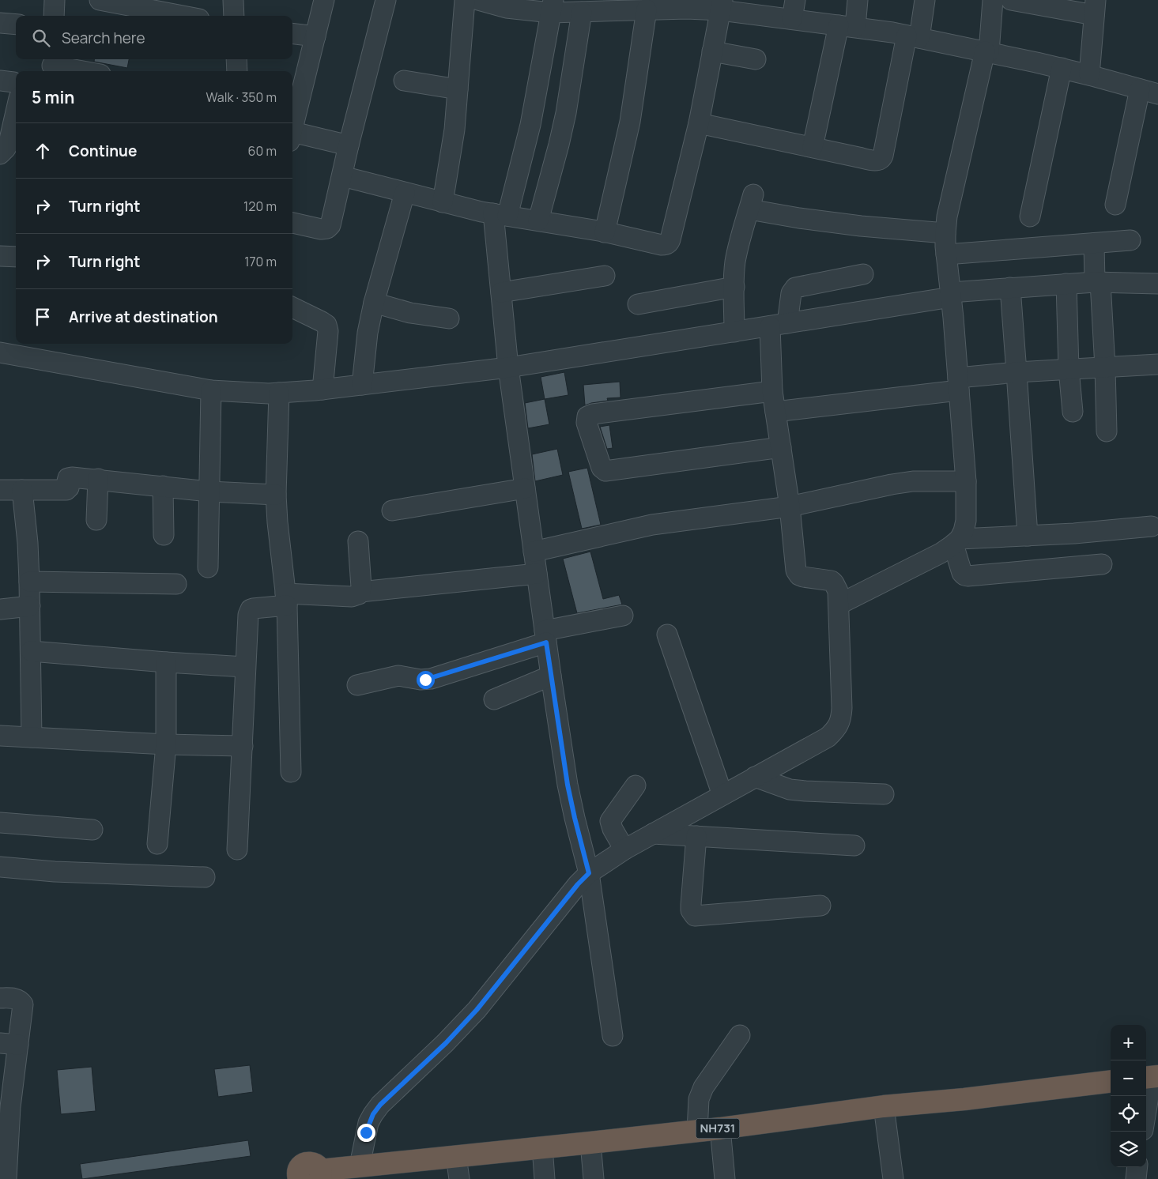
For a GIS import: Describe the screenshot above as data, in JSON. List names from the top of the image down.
{
  "streets": {
    "highway": ["NH731"]
  },
  "page": {
    "search": "Search here",
    "heading": ["5 min", "Walk · 350 m"],
    "list": [
      ["Continue", "60 m"],
      ["Turn right", "120 m"],
      ["Turn right", "170 m"],
      "Arrive at destination"
    ],
    "map_buttons": ["+", "−"]
  }
}
